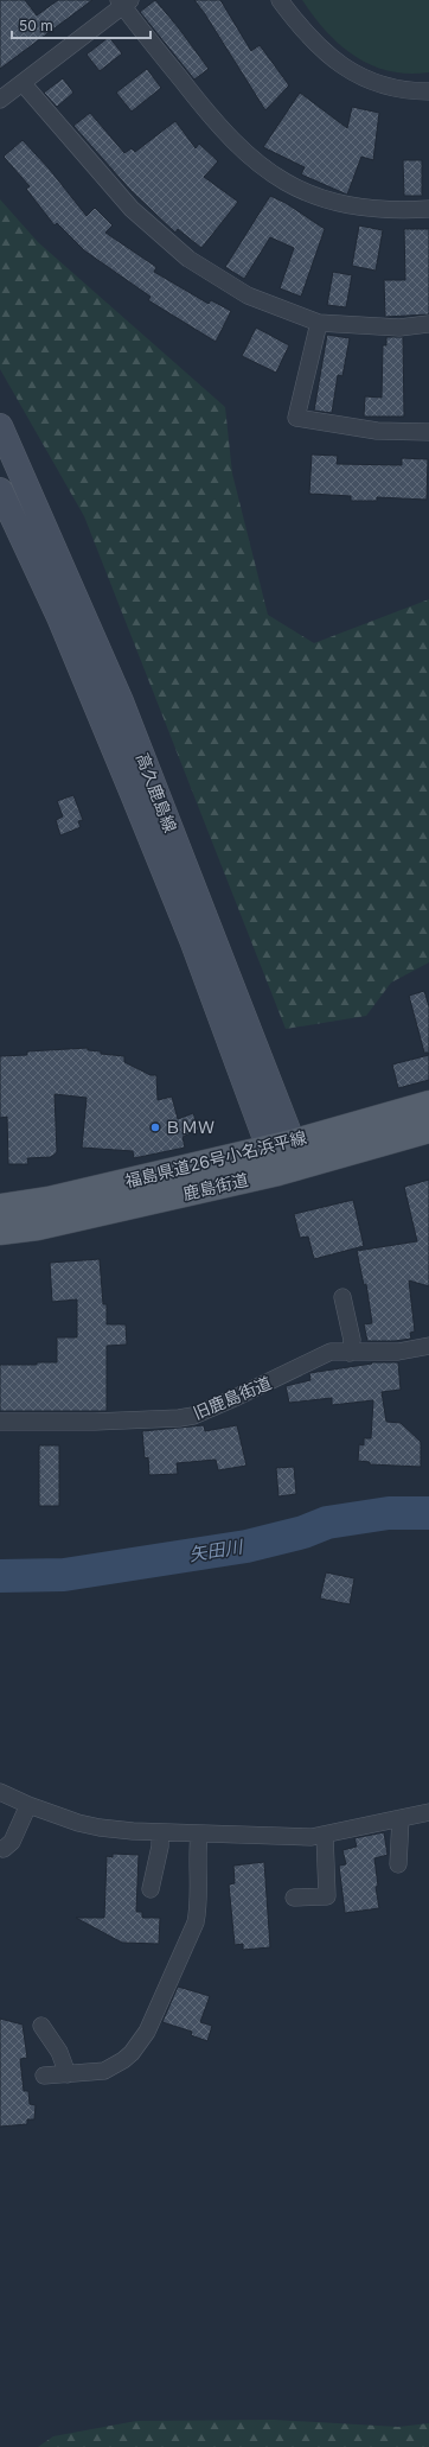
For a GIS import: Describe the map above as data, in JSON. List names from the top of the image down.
{
  "streets": {
    "main road": ["高久鹿島線", "福島県道26号小名浜平線", "鹿島街道"],
    "street": ["旧鹿島街道"]
  },
  "crossings": [
    ["高久鹿島線", "福島県道26号小名浜平線"],
    ["高久鹿島線", "鹿島街道"]
  ],
  "water": ["矢田川"],
  "places": ["ＢＭＷ"],
  "scale_bar": "50 m"
}
